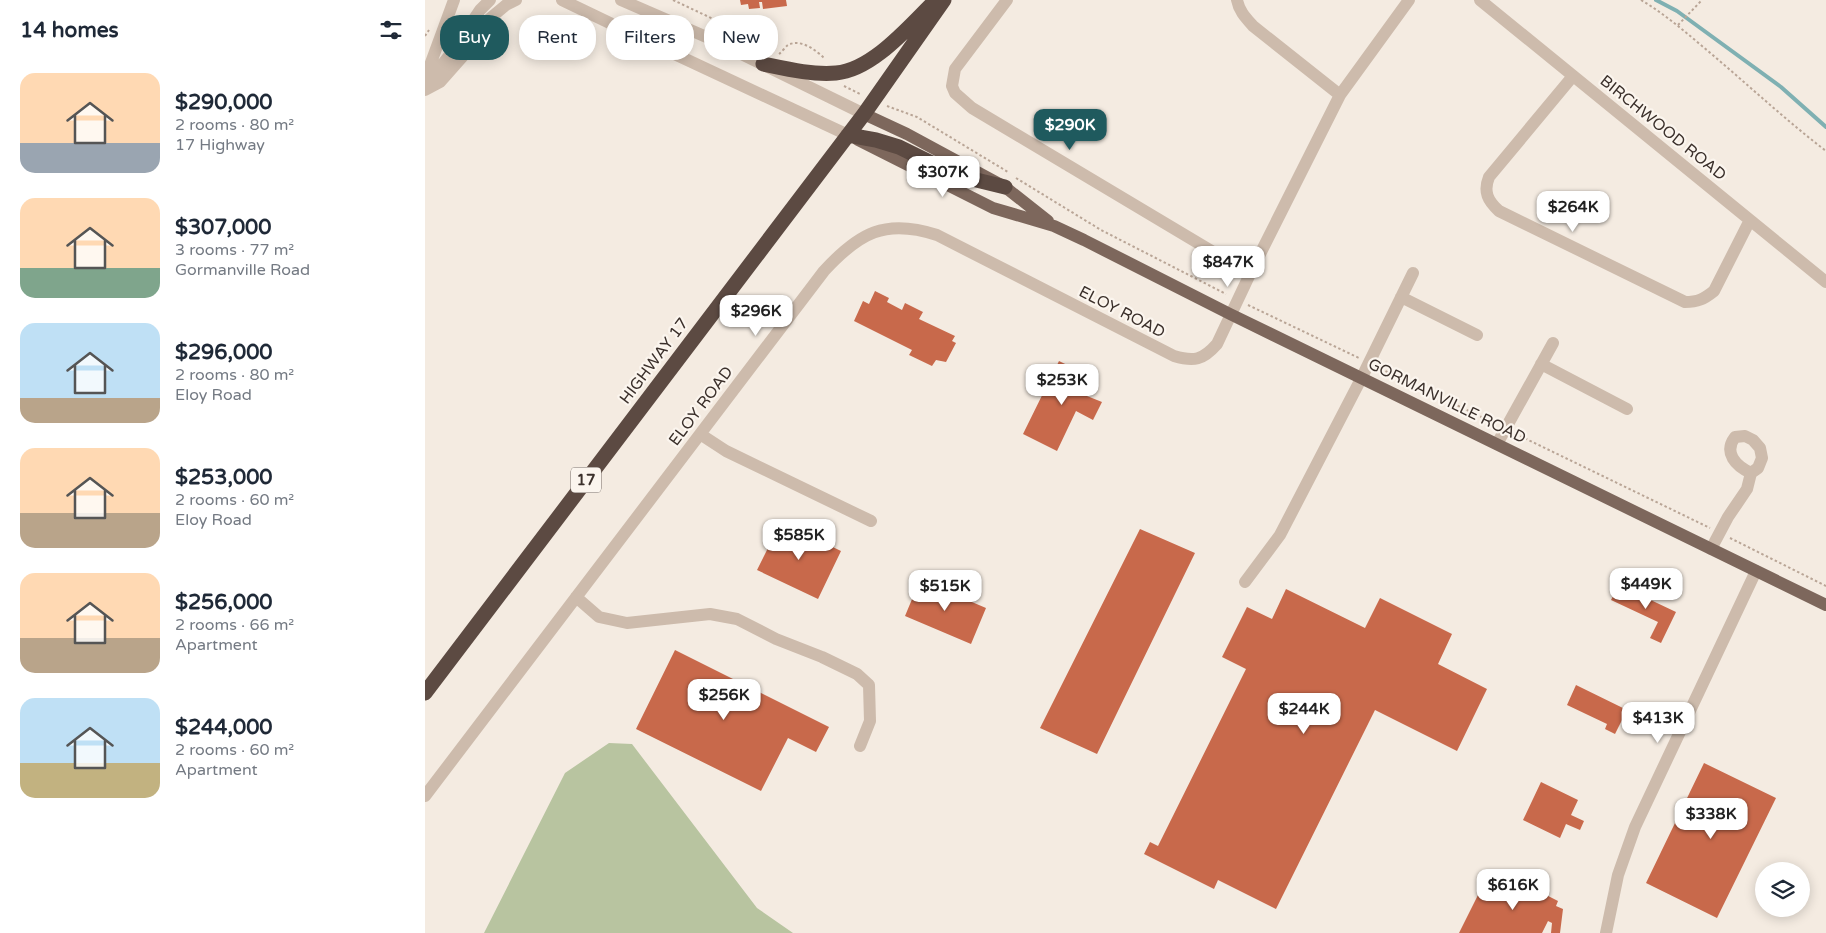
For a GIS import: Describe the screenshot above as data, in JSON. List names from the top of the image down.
{
  "streets": {
    "highway": ["HIGHWAY 17", "17"],
    "main road": ["GORMANVILLE ROAD"],
    "street": ["BIRCHWOOD ROAD", "ELOY ROAD"]
  },
  "crossings": [
    ["ELOY ROAD", "GORMANVILLE ROAD"],
    ["HIGHWAY 17", "GORMANVILLE ROAD"]
  ],
  "page": {
    "heading": "14 homes",
    "chip": [
      "Buy",
      "Rent",
      "Filters",
      "New"
    ],
    "list": [
      {
        "name": "$290,000",
        "note": "2 rooms · 80 m² · 17 Highway"
      },
      {
        "name": "$307,000",
        "note": "3 rooms · 77 m² · Gormanville Road"
      },
      {
        "name": "$296,000",
        "note": "2 rooms · 80 m² · Eloy Road"
      },
      {
        "name": "$253,000",
        "note": "2 rooms · 60 m² · Eloy Road"
      },
      {
        "name": "$256,000",
        "note": "2 rooms · 66 m² · Apartment"
      },
      {
        "name": "$244,000",
        "note": "2 rooms · 60 m² · Apartment"
      }
    ],
    "price": [
      "$290K",
      "$307K",
      "$264K",
      "$847K",
      "$296K",
      "$253K",
      "$585K",
      "$449K",
      "$515K",
      "$256K",
      "$244K",
      "$413K",
      "$338K",
      "$616K"
    ]
  }
}
